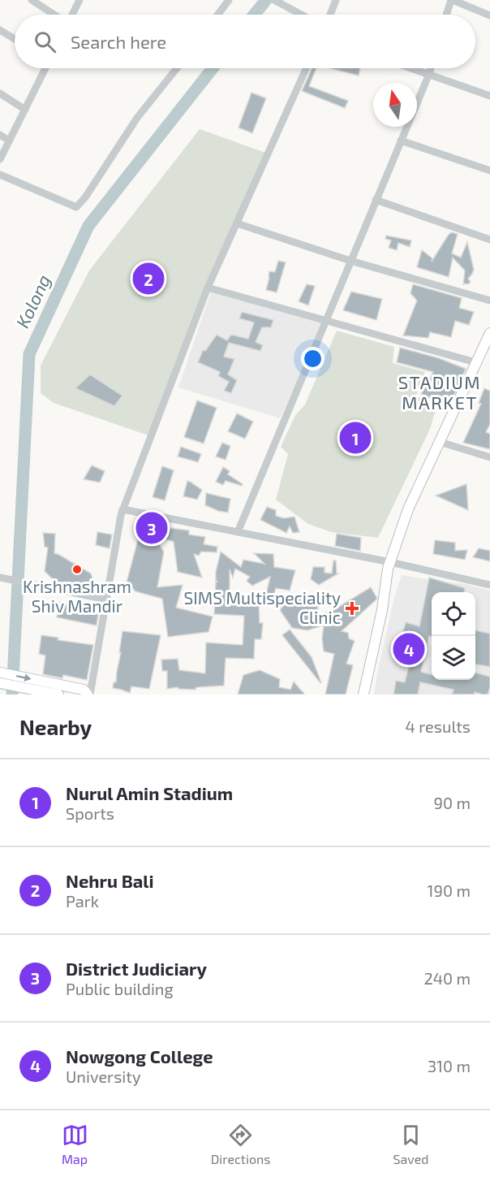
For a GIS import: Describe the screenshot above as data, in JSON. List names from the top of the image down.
{
  "districts": ["STADIUM MARKET"],
  "water": ["Kolong"],
  "places": {
    "other": ["Krishnashram Shiv Mandir"],
    "health": ["SIMS Multispeciality Clinic"]
  },
  "north": "top",
  "page": {
    "search": "Search here",
    "pins": [
      "2",
      "1",
      "3",
      "4"
    ],
    "heading": ["Nearby", "4 results"],
    "list": [
      {
        "mark": "1",
        "name": "Nurul Amin Stadium",
        "note": "Sports",
        "value": "90 m"
      },
      {
        "mark": "2",
        "name": "Nehru Bali",
        "note": "Park",
        "value": "190 m"
      },
      {
        "mark": "3",
        "name": "District Judiciary",
        "note": "Public building",
        "value": "240 m"
      },
      {
        "mark": "4",
        "name": "Nowgong College",
        "note": "University",
        "value": "310 m"
      }
    ],
    "nav": ["Map", "Directions", "Saved"]
  }
}
